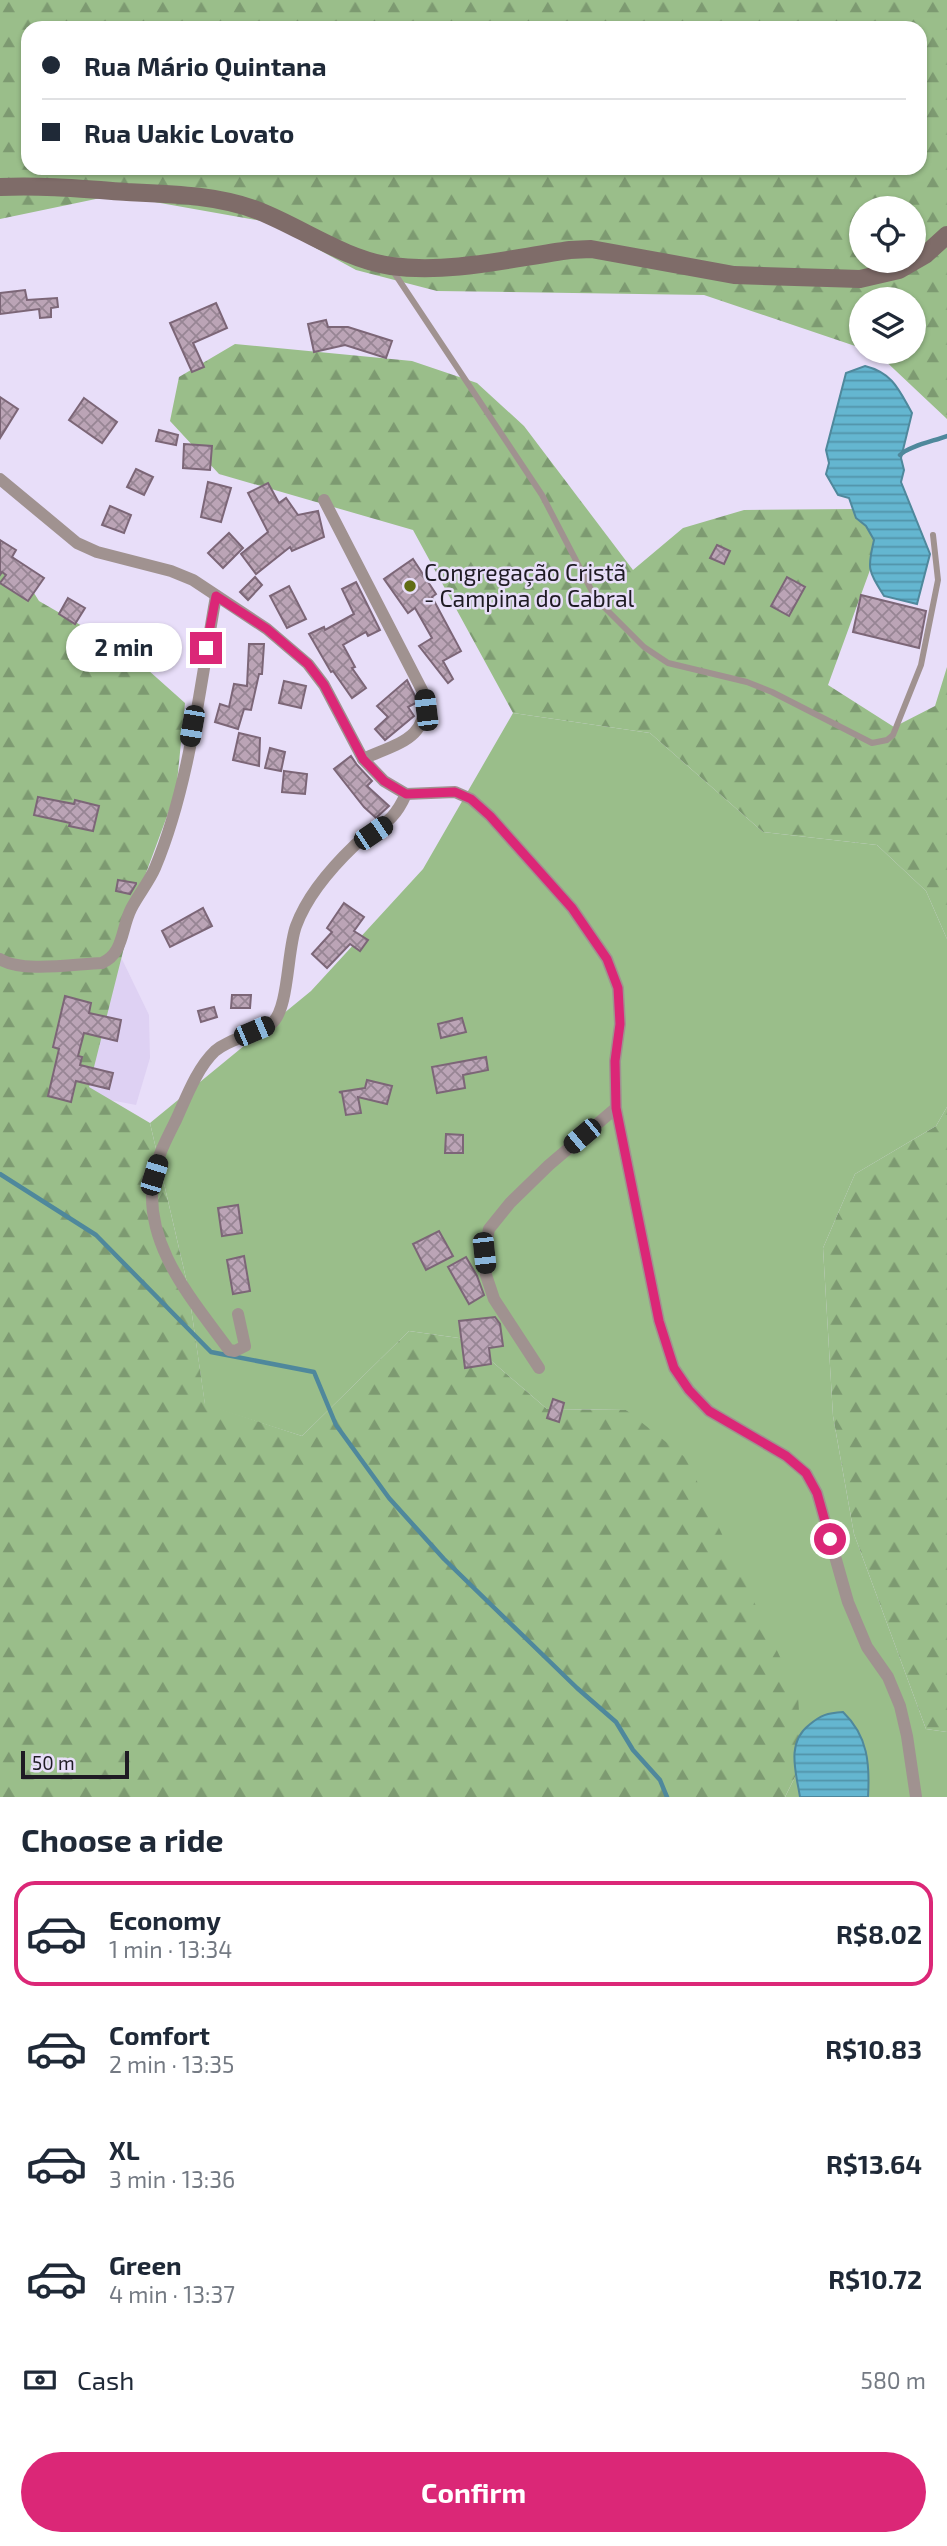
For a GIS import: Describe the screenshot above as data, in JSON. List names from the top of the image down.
{
  "places": ["Congregação Cristã - Campina do Cabral"],
  "scale_bar": "50 m",
  "page": {
    "banner": ["Rua Mário Quintana", "Rua Uakic Lovato"],
    "bubble": "2 min",
    "scale": "50 m",
    "heading": "Choose a ride",
    "list": [
      {
        "name": "Economy",
        "note": "1 min · 13:34",
        "value": "R$8.02"
      },
      {
        "name": "Comfort",
        "note": "2 min · 13:35",
        "value": "R$10.83"
      },
      {
        "name": "XL",
        "note": "3 min · 13:36",
        "value": "R$13.64"
      },
      {
        "name": "Green",
        "note": "4 min · 13:37",
        "value": "R$10.72"
      }
    ],
    "pay": ["Cash", "580 m"],
    "buttons": "Confirm"
  }
}
